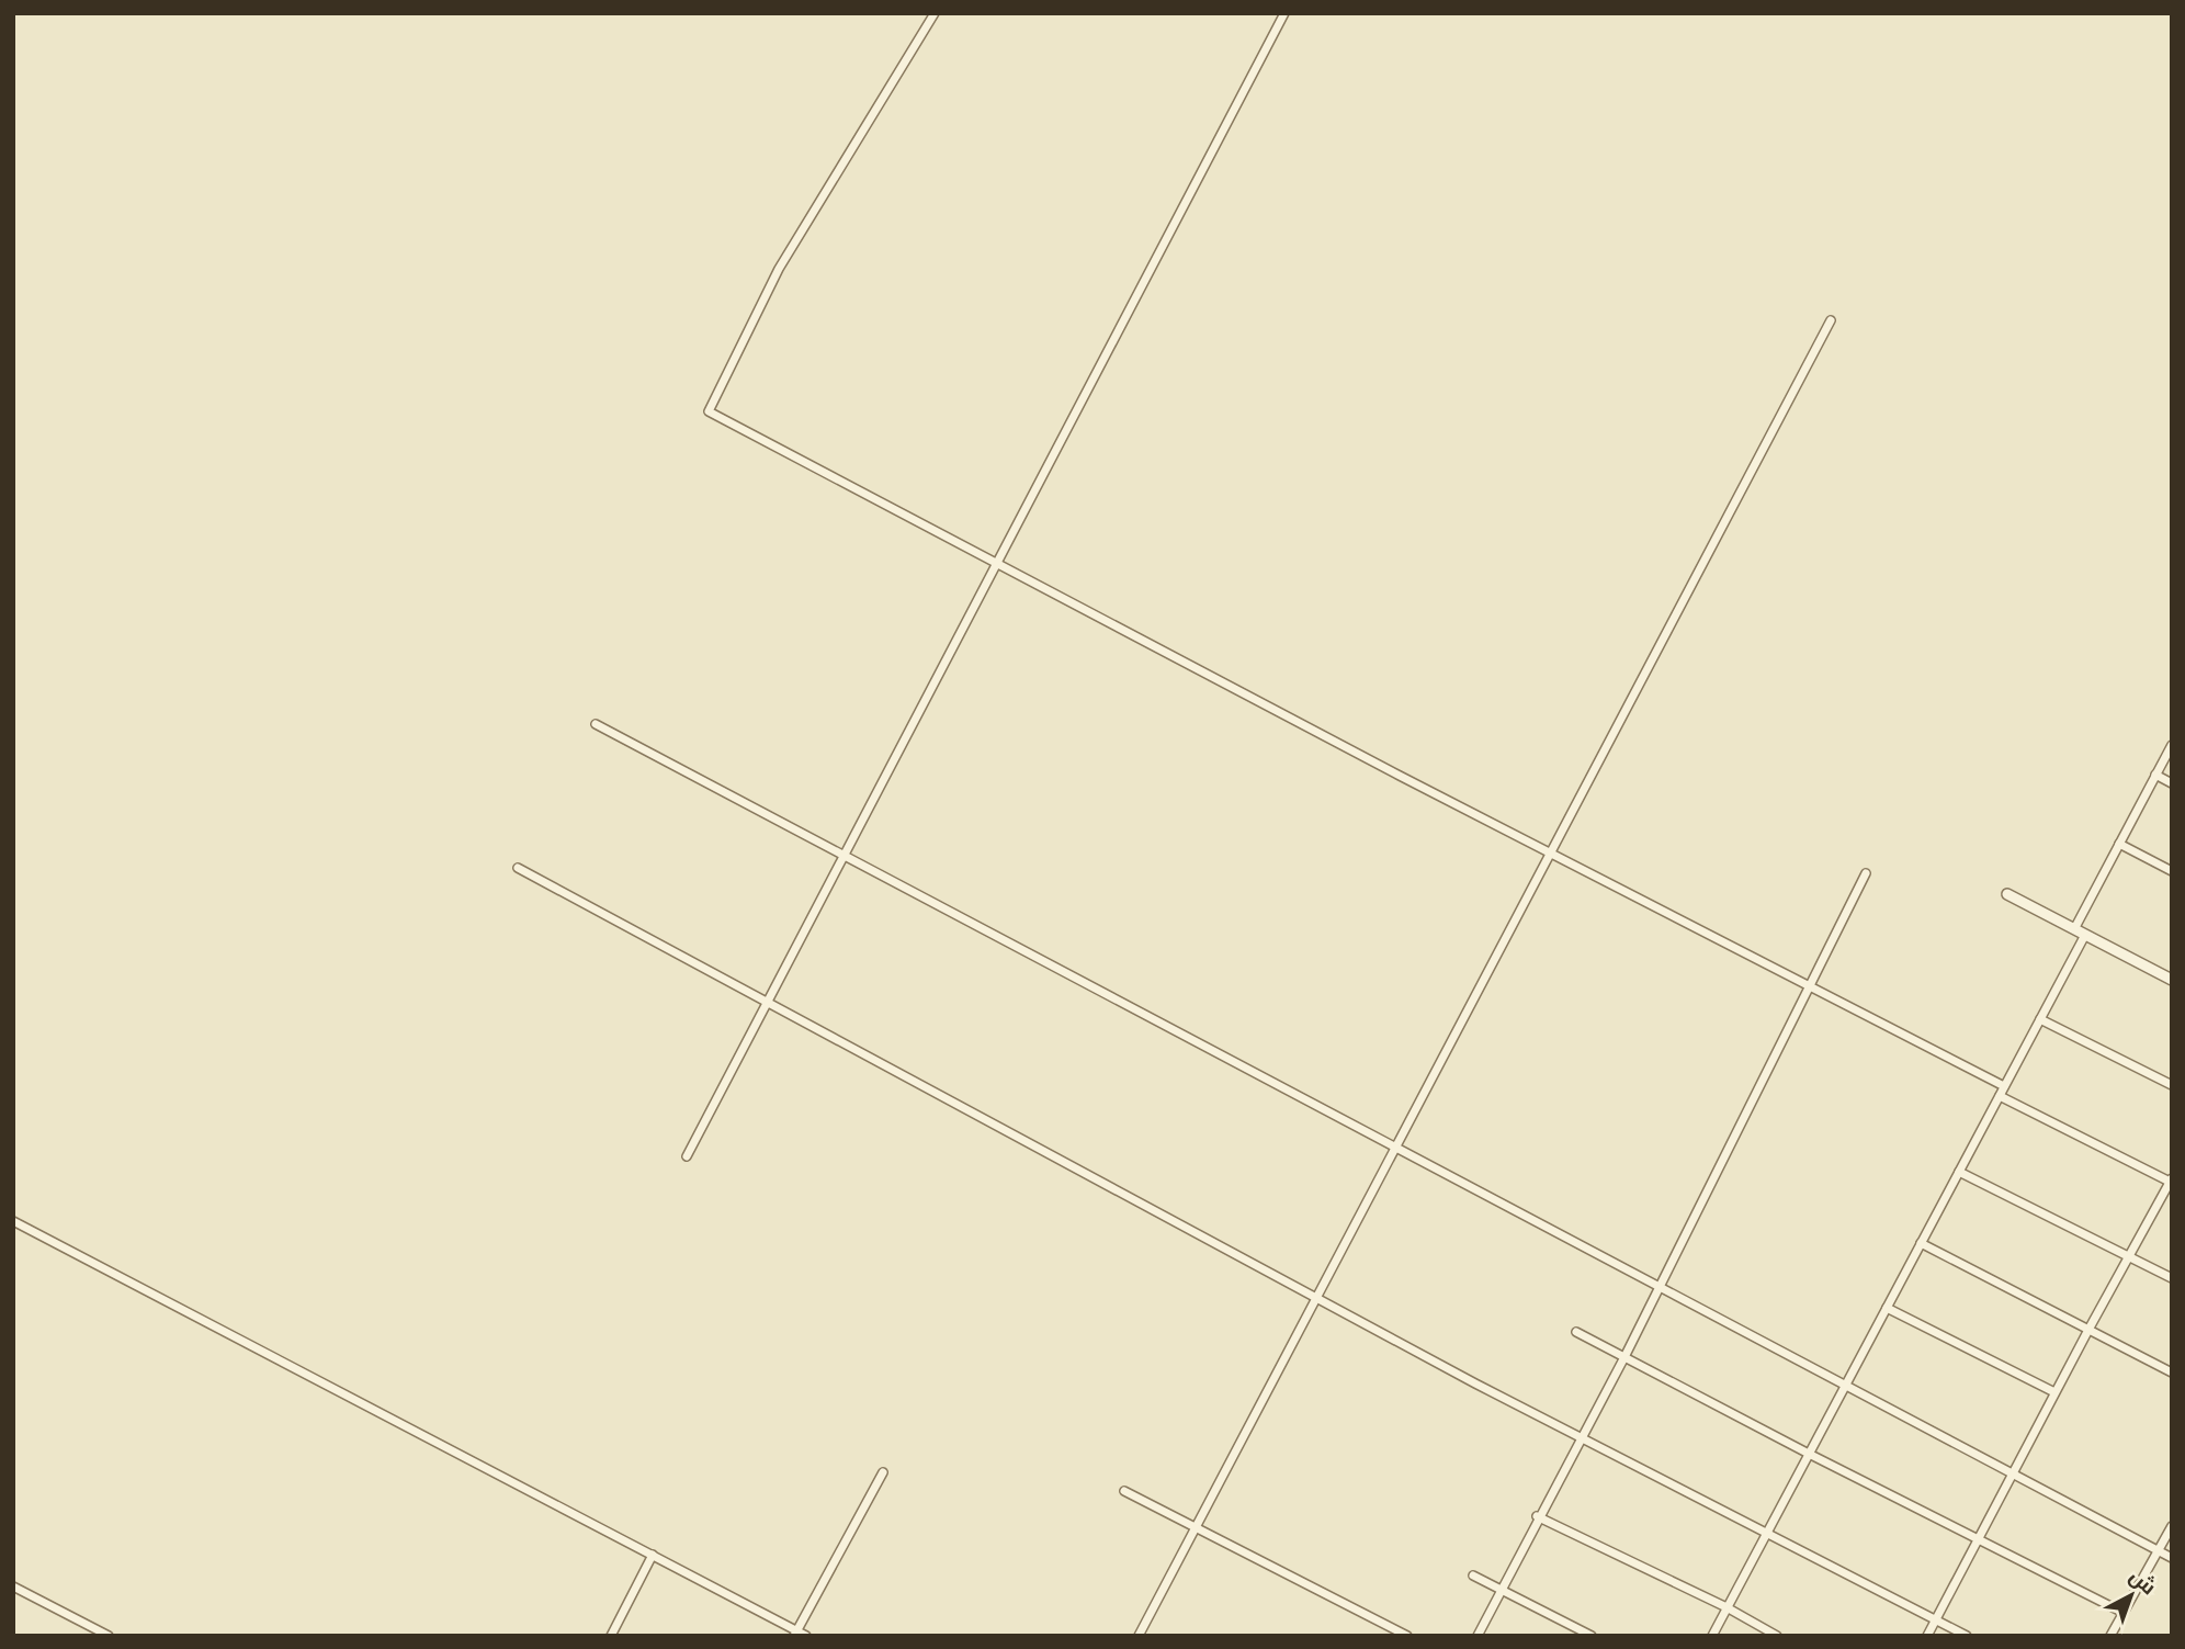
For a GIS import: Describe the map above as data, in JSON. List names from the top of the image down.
{
  "north": "top right"
}
